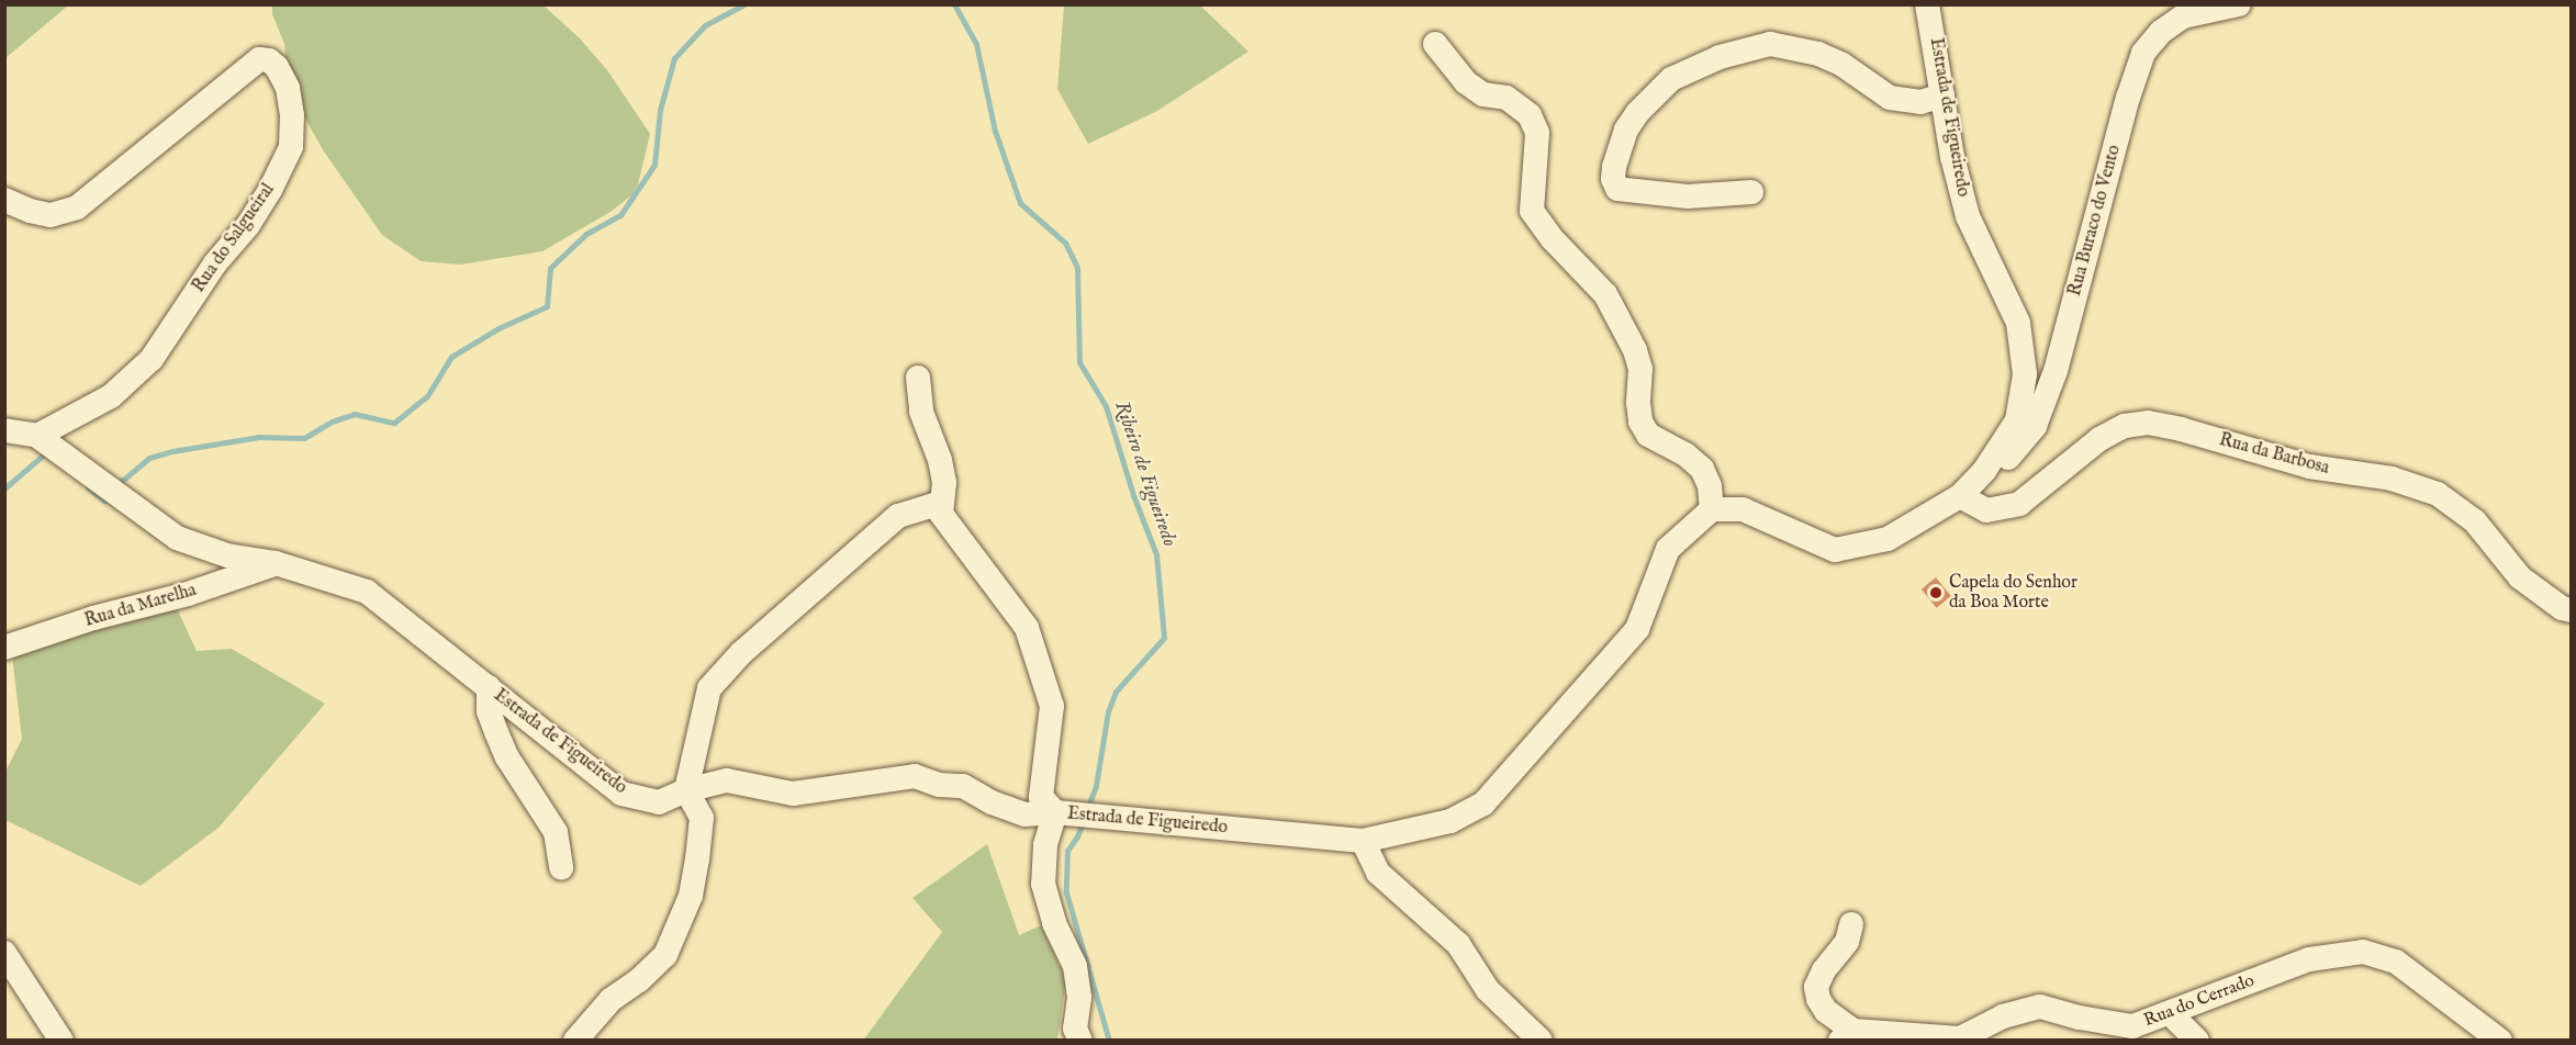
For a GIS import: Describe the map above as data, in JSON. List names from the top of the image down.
{
  "streets": {
    "street": [
      "Estrada de Figueiredo",
      "Rua Buraco do Vento",
      "Rua do Salgueiral",
      "Rua da Barbosa",
      "Rua da Marelha",
      "Rua do Cerrado"
    ]
  },
  "crossings": [
    ["Estrada de Figueiredo", "Rua Buraco do Vento"],
    ["Estrada de Figueiredo", "Rua do Salgueiral"],
    ["Estrada de Figueiredo", "Rua da Barbosa"],
    ["Estrada de Figueiredo", "Rua da Marelha"]
  ],
  "water": ["Ribeiro de Figueiredo"],
  "places": ["Capela do Senhor da Boa Morte"]
}
